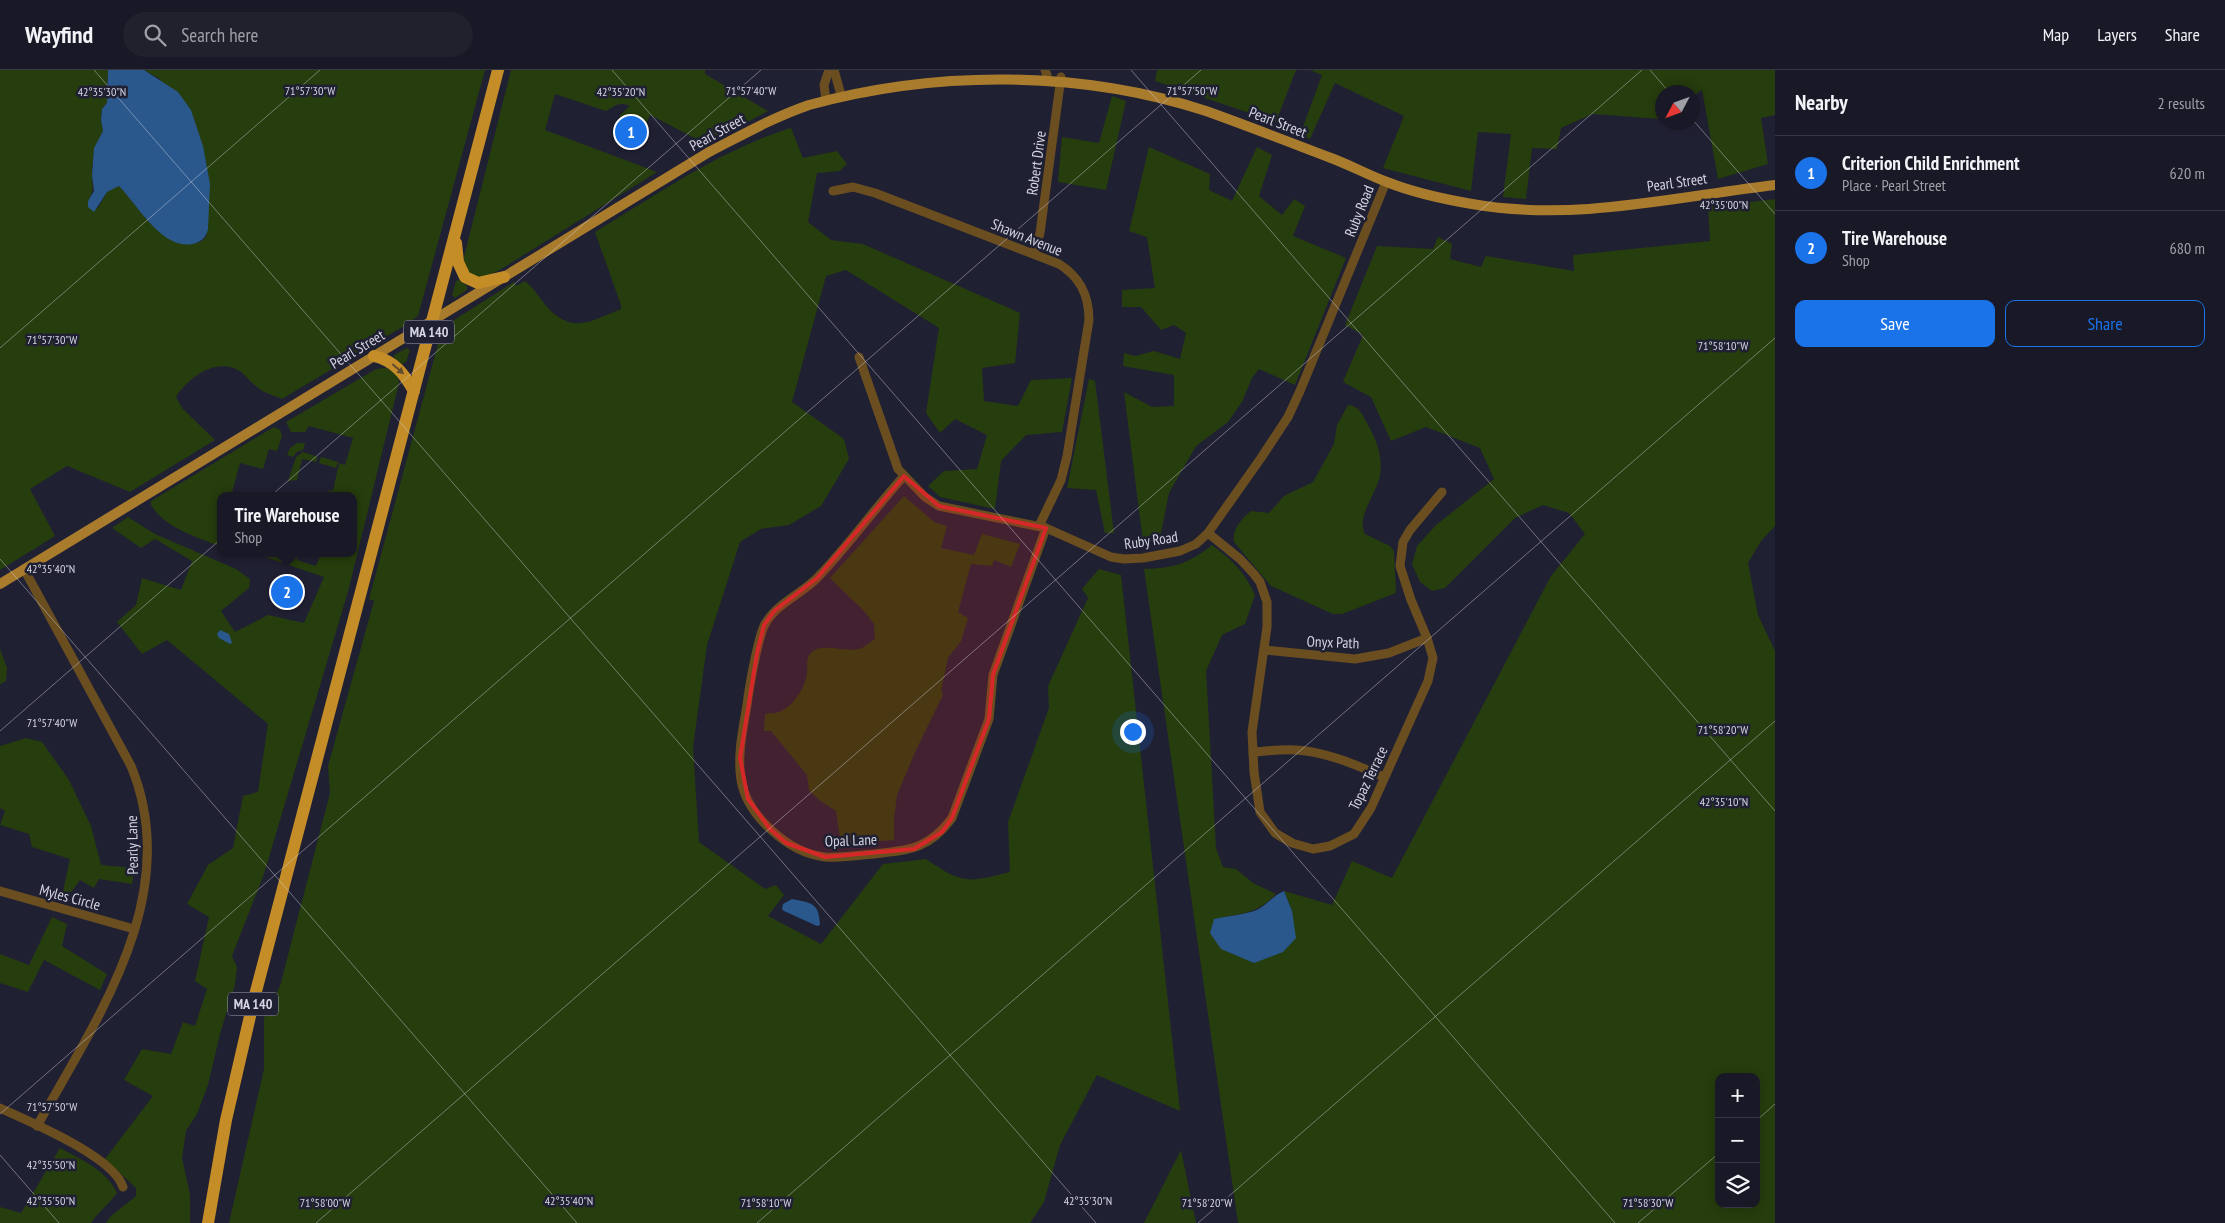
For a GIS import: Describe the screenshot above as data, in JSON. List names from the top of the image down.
{
  "streets": {
    "highway": ["MA 140"],
    "main road": ["Pearl Street"],
    "street": [
      "Robert Drive",
      "Ruby Road",
      "Shawn Avenue",
      "Onyx Path",
      "Topaz Terrace",
      "Opal Lane",
      "Pearly Lane",
      "Myles Circle"
    ]
  },
  "crossings": [
    ["Pearl Street", "Robert Drive"],
    ["Pearl Street", "Ruby Road"],
    ["Pearl Street", "MA 140"],
    ["Pearl Street", "Pearly Lane"],
    ["Robert Drive", "Shawn Avenue"],
    ["Ruby Road", "Shawn Avenue"],
    ["Ruby Road", "Topaz Terrace"],
    ["Ruby Road", "Opal Lane"],
    ["Shawn Avenue", "Opal Lane"],
    ["Onyx Path", "Topaz Terrace"],
    ["Pearly Lane", "Myles Circle"]
  ],
  "north": "bottom left",
  "page": {
    "header": "Wayfind",
    "search": "Search here",
    "nav": ["Map", "Layers", "Share"],
    "heading": ["Nearby", "2 results"],
    "pins": ["1", "2"],
    "list": [
      {
        "mark": "1",
        "name": "Criterion Child Enrichment",
        "note": "Place · Pearl Street",
        "value": "620 m"
      },
      {
        "mark": "2",
        "name": "Tire Warehouse",
        "note": "Shop",
        "value": "680 m"
      }
    ],
    "buttons": ["Save", "Share"],
    "popup": ["Tire Warehouse", "Shop"],
    "map_buttons": ["+", "−"]
  },
  "coordinates": [
    "71°57'30\"W",
    "71°57'40\"W",
    "71°57'50\"W",
    "42°35'30\"N",
    "42°35'20\"N",
    "42°35'00\"N",
    "71°58'10\"W",
    "42°35'40\"N",
    "71°58'20\"W",
    "42°35'10\"N",
    "42°35'50\"N",
    "71°58'00\"W",
    "71°58'30\"W"
  ]
}
